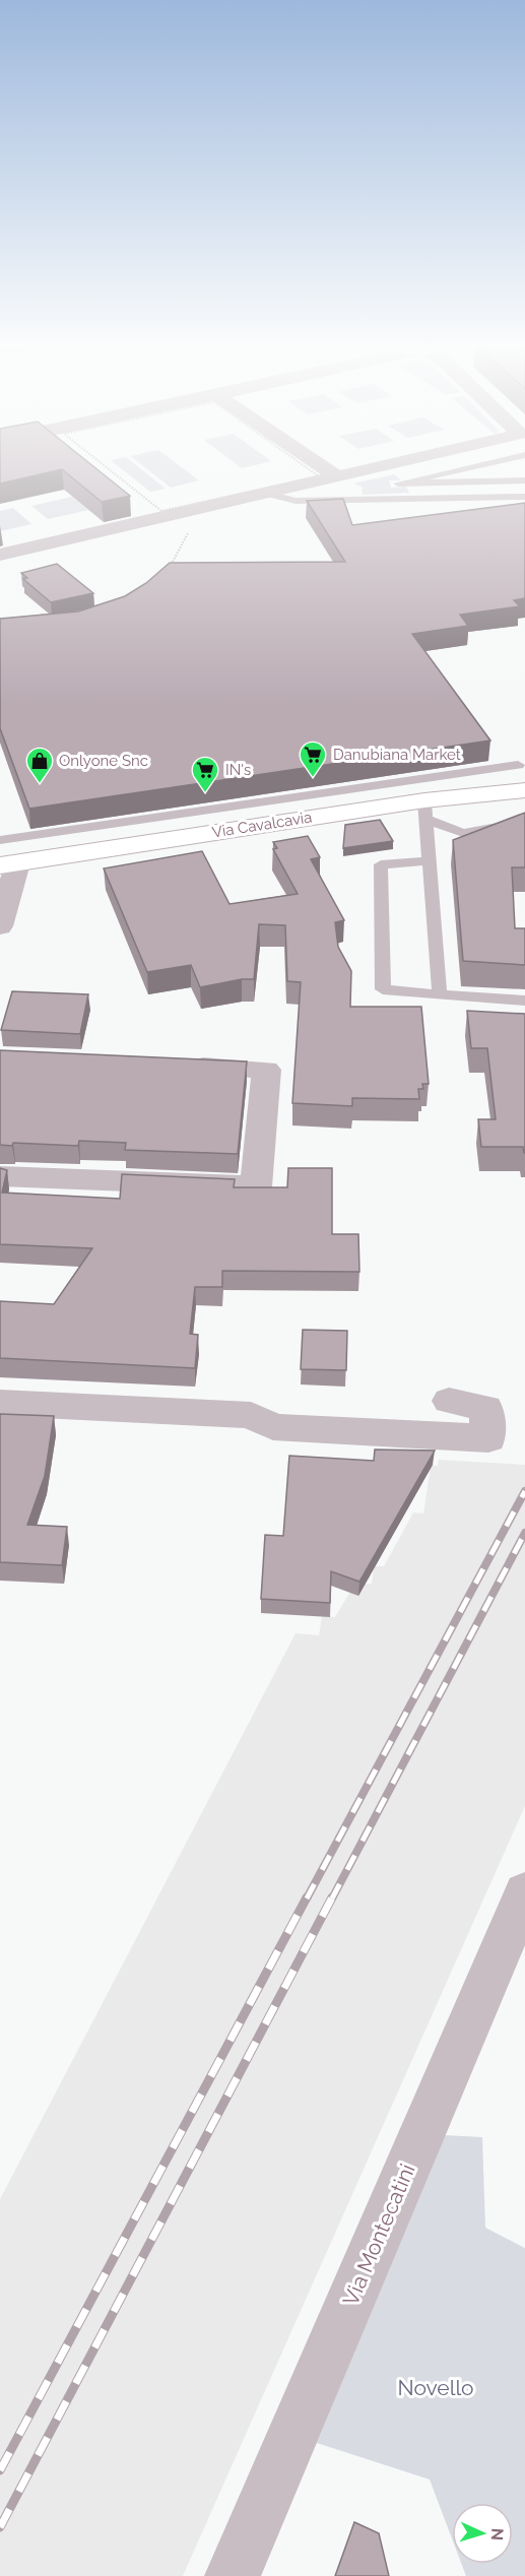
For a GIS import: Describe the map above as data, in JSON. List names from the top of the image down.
{
  "streets": {
    "main road": ["Via Cavalcavia"],
    "street": ["Via Montecatini"]
  },
  "parks": ["Novello"],
  "places": {
    "supermarket": ["Danubiana Market", "IN's"],
    "shop": ["Onlyone Snc"]
  },
  "north": "right"
}
